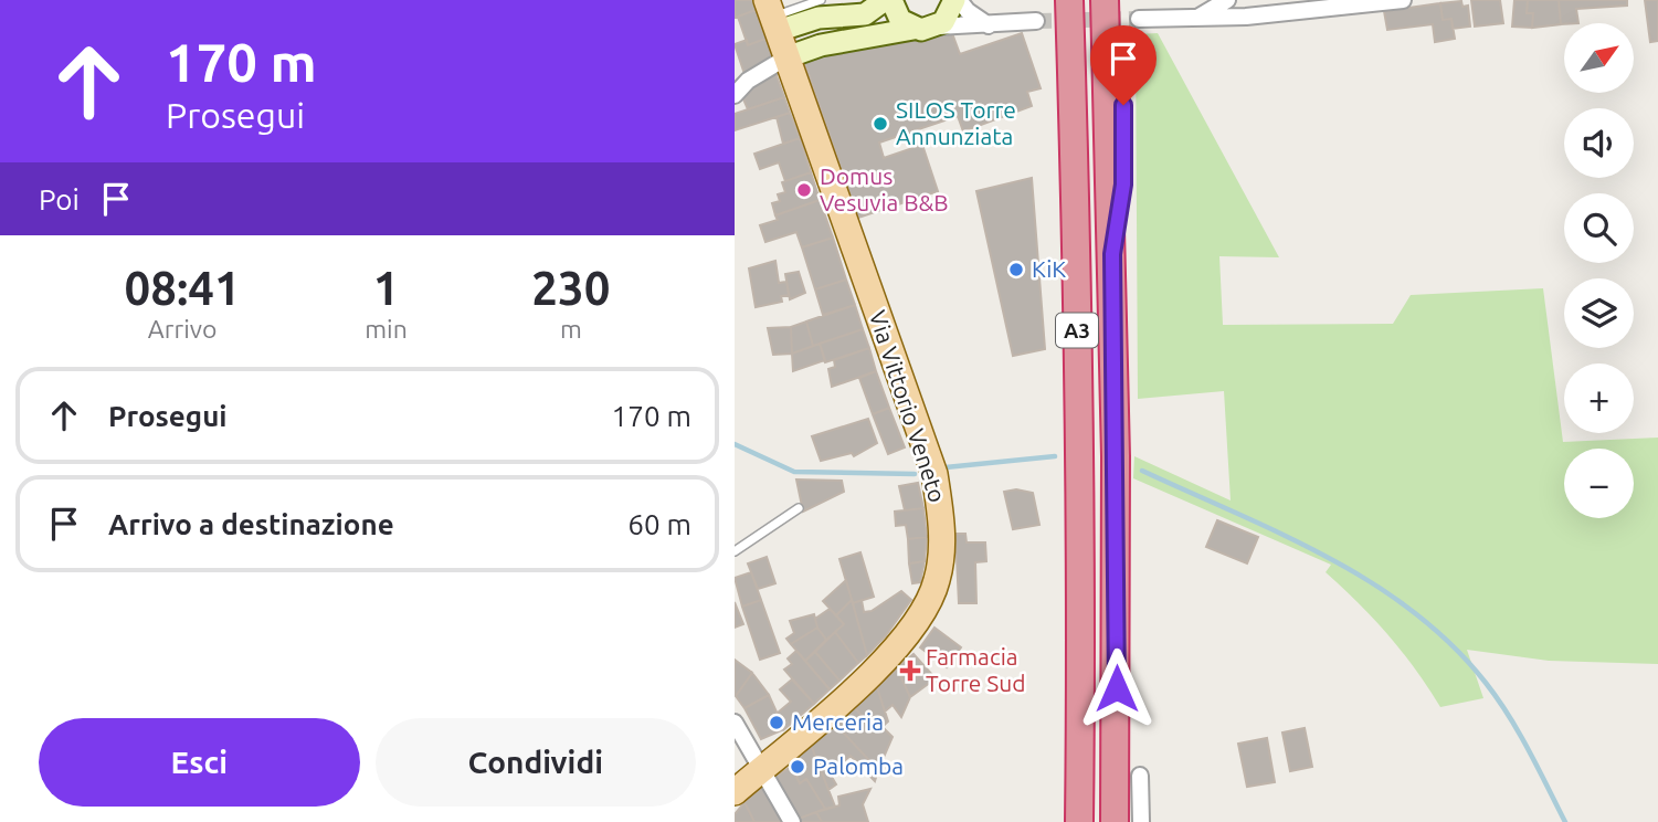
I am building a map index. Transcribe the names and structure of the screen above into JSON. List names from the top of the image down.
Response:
{
  "streets": {
    "highway": ["A3"],
    "main road": ["Via Vittorio Veneto"]
  },
  "places": {
    "other": [
      "SILOS Torre Annunziata",
      "Domus Vesuvia B&B",
      "KiK",
      "Merceria",
      "Palomba"
    ],
    "health": ["Farmacia Torre Sud"]
  },
  "north": "top right",
  "page": {
    "turn": ["170 m", "Prosegui"],
    "map_buttons": ["+", "−"],
    "then": "Poi",
    "eta": [
      "08:41",
      "Arrivo",
      "1",
      "min",
      "230",
      "m"
    ],
    "list": [
      {
        "name": "Prosegui",
        "value": "170 m"
      },
      {
        "name": "Arrivo a destinazione",
        "value": "60 m"
      }
    ],
    "buttons": ["Esci", "Condividi"]
  }
}
